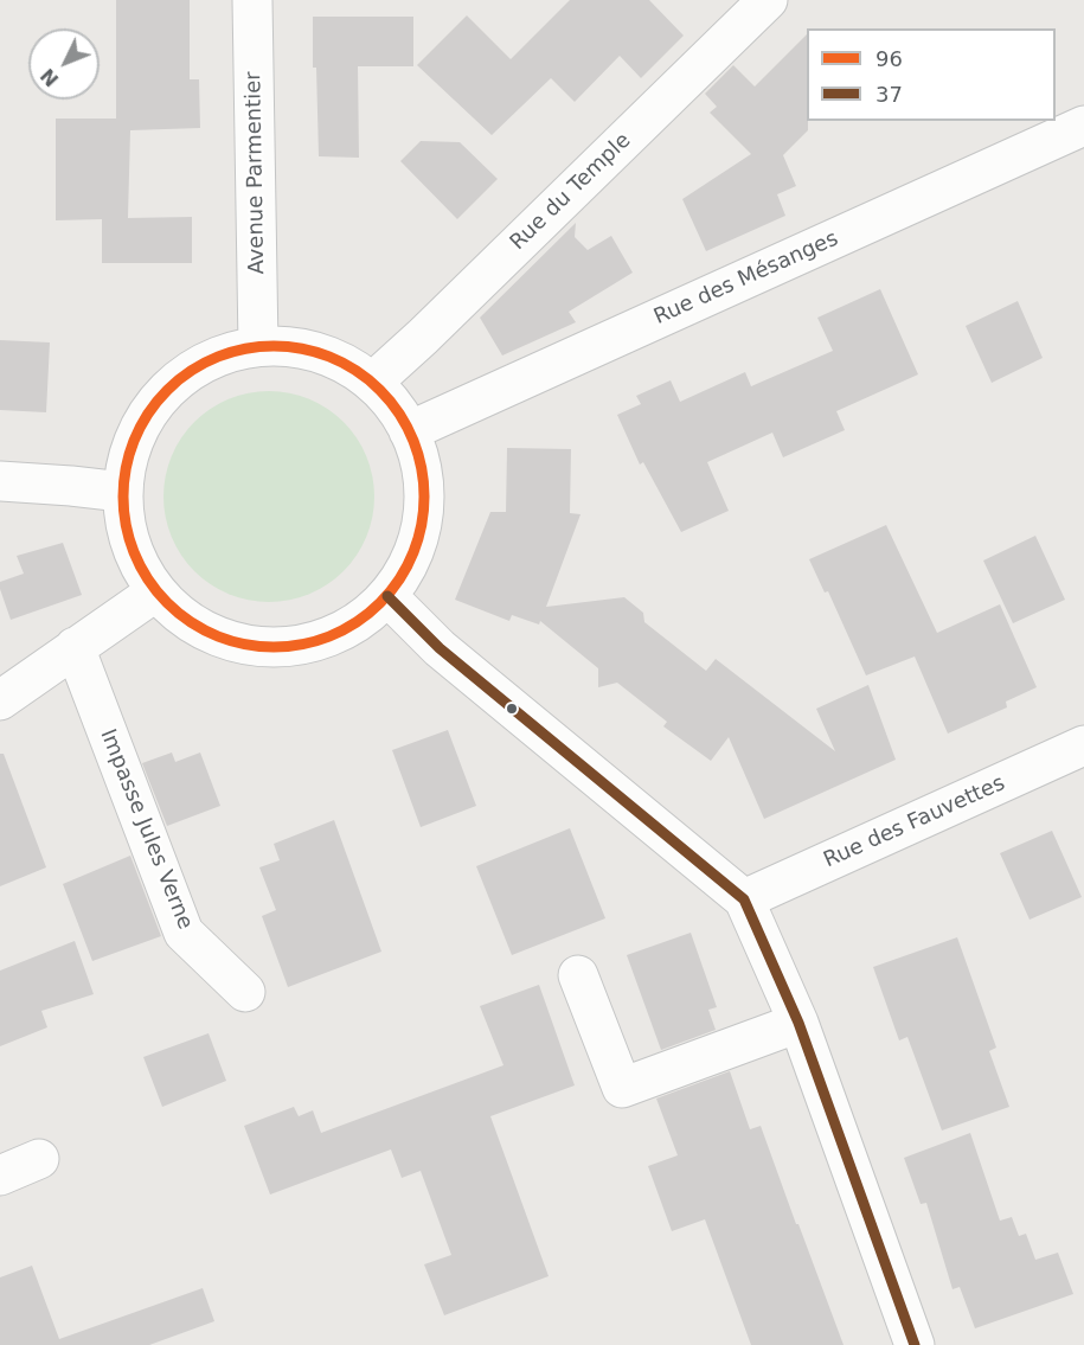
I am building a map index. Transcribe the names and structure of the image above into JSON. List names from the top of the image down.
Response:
{
  "streets": {
    "street": [
      "Avenue Parmentier",
      "Rue du Temple",
      "Rue des Mésanges",
      "Rue des Fauvettes",
      "Impasse Jules Verne"
    ]
  },
  "lines": ["transit line 96", "transit line 37"],
  "legend": ["96", "37"],
  "north": "bottom left"
}
